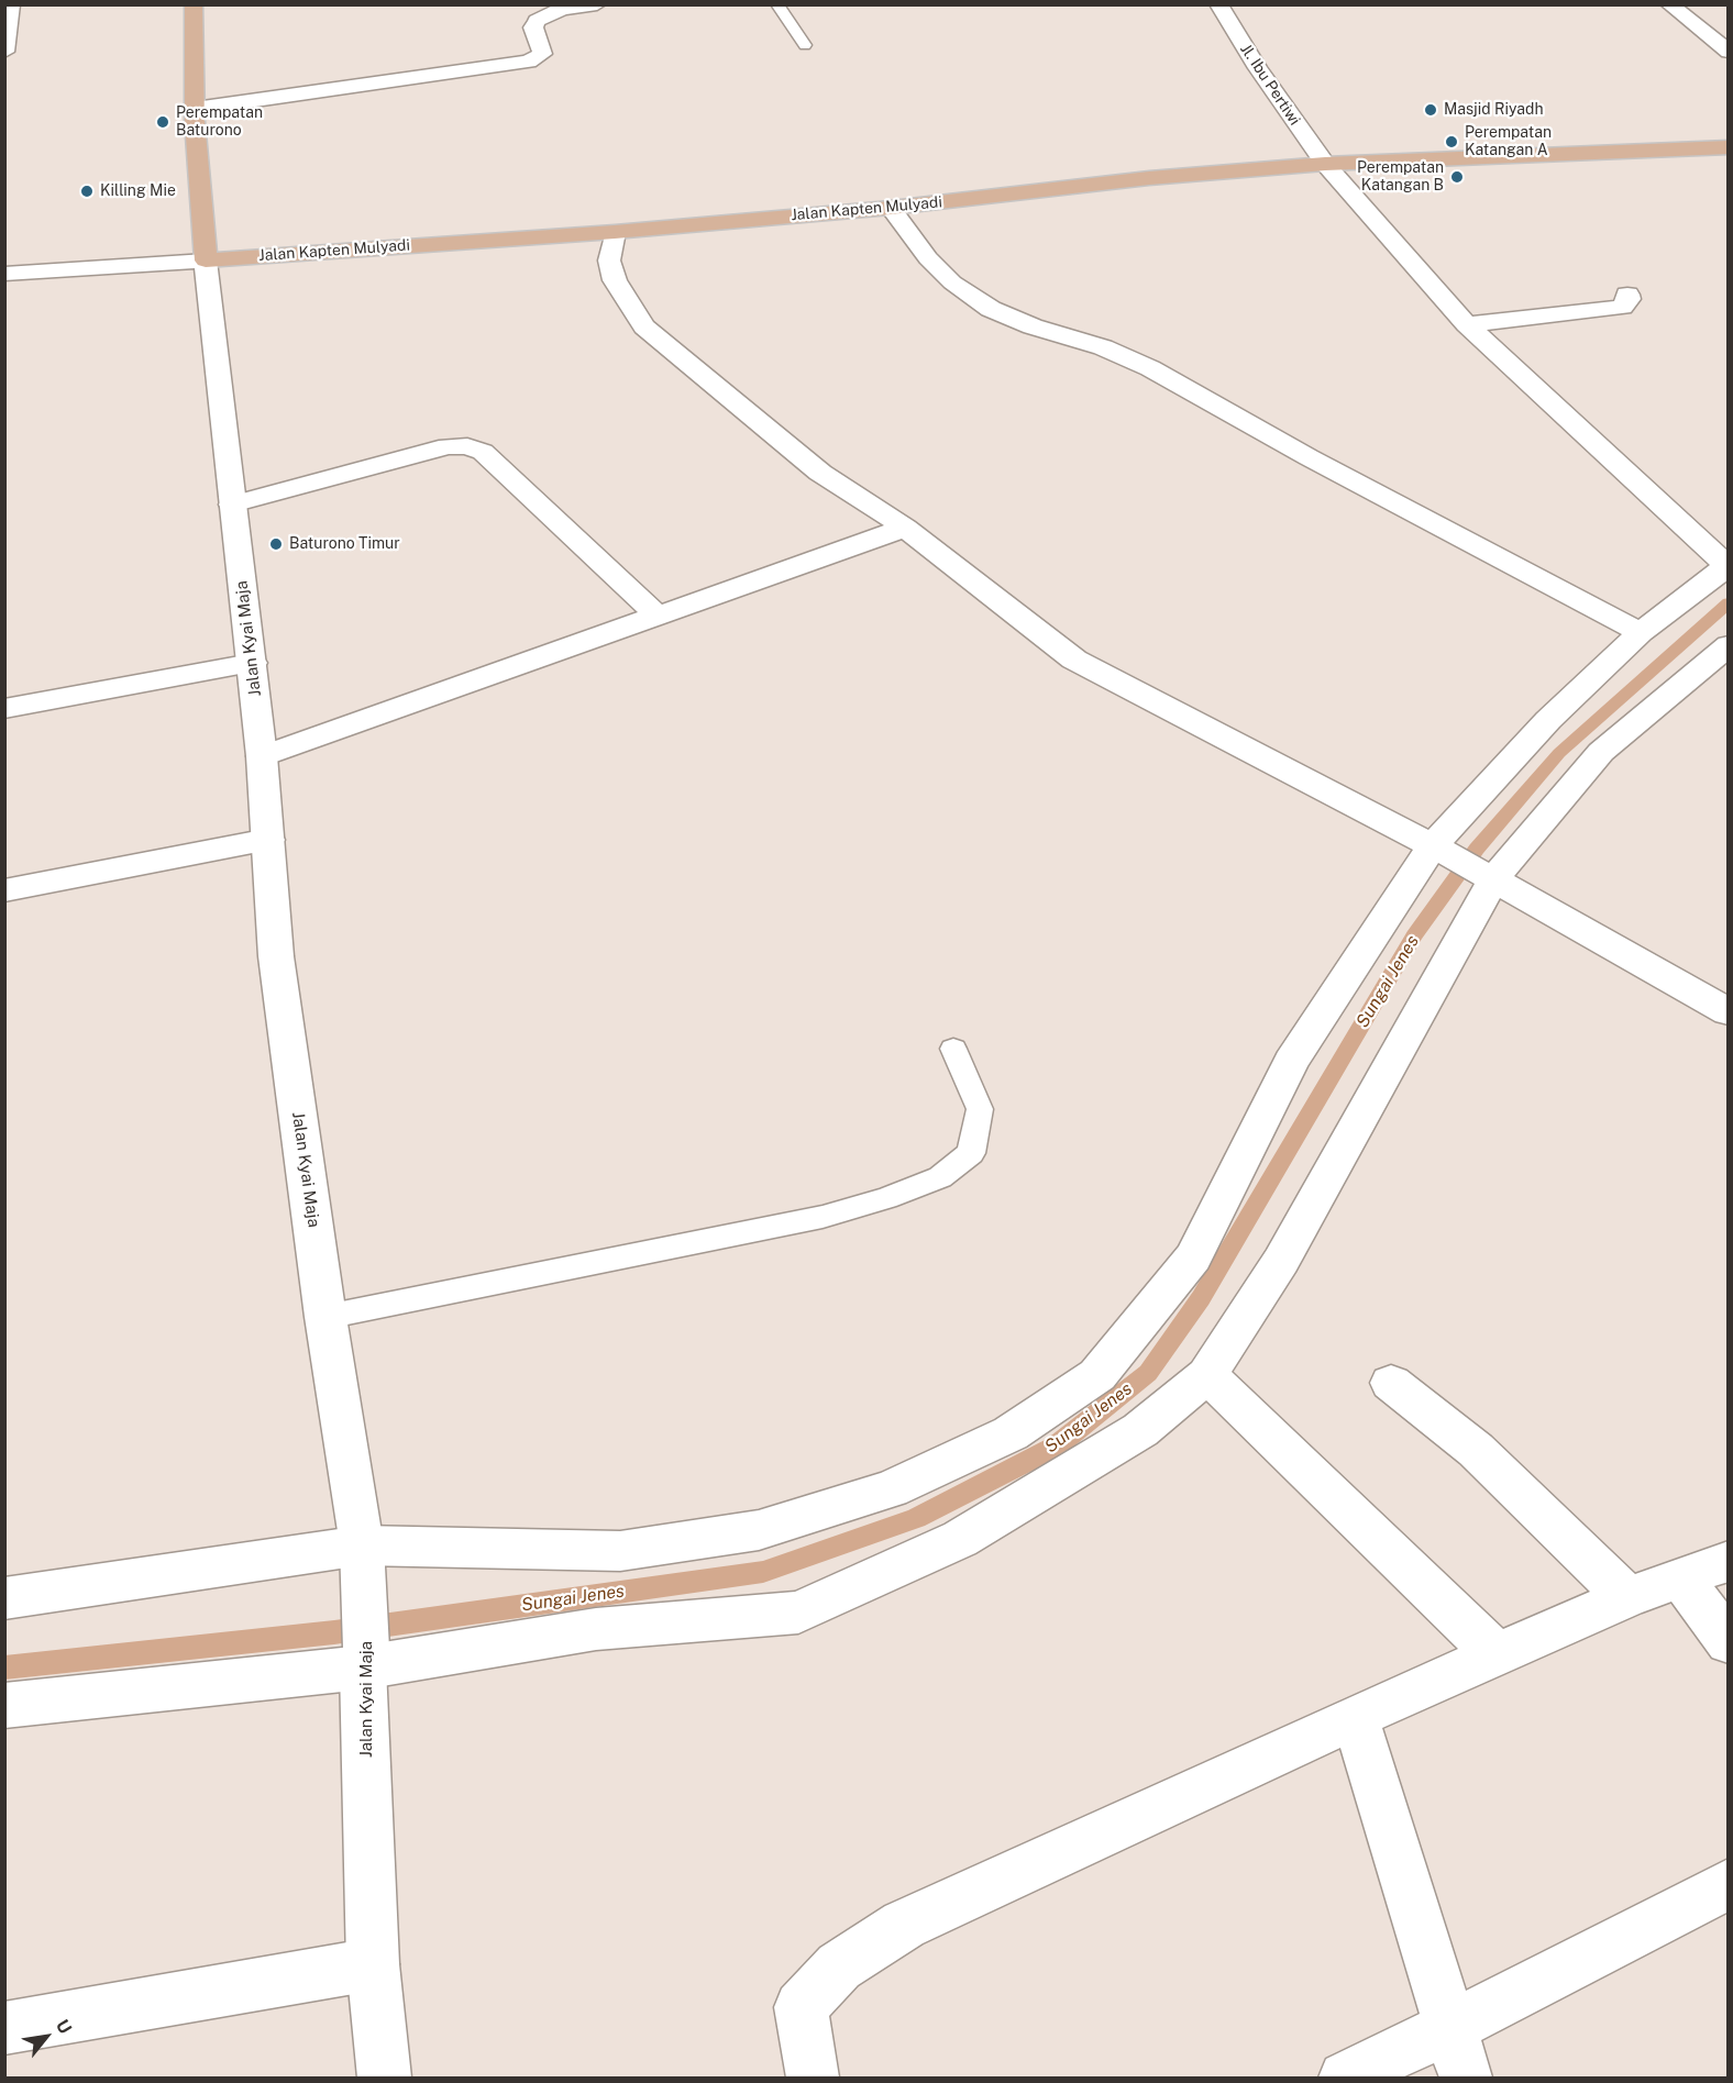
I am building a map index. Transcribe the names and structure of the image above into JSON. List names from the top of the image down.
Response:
{
  "streets": {
    "main road": ["Jalan Kapten Mulyadi"],
    "street": ["Jl. Ibu Pertiwi", "Jalan Kyai Maja"]
  },
  "crossings": [
    ["Jl. Ibu Pertiwi", "Jalan Kapten Mulyadi"],
    ["Jalan Kapten Mulyadi", "Jalan Kyai Maja"]
  ],
  "water": ["Sungai Jenes"],
  "places": [
    "Masjid Riyadh",
    "Perempatan Baturono",
    "Perempatan Katangan A",
    "Perempatan Katangan B",
    "Killing Mie",
    "Baturono Timur"
  ],
  "north": "top right"
}
